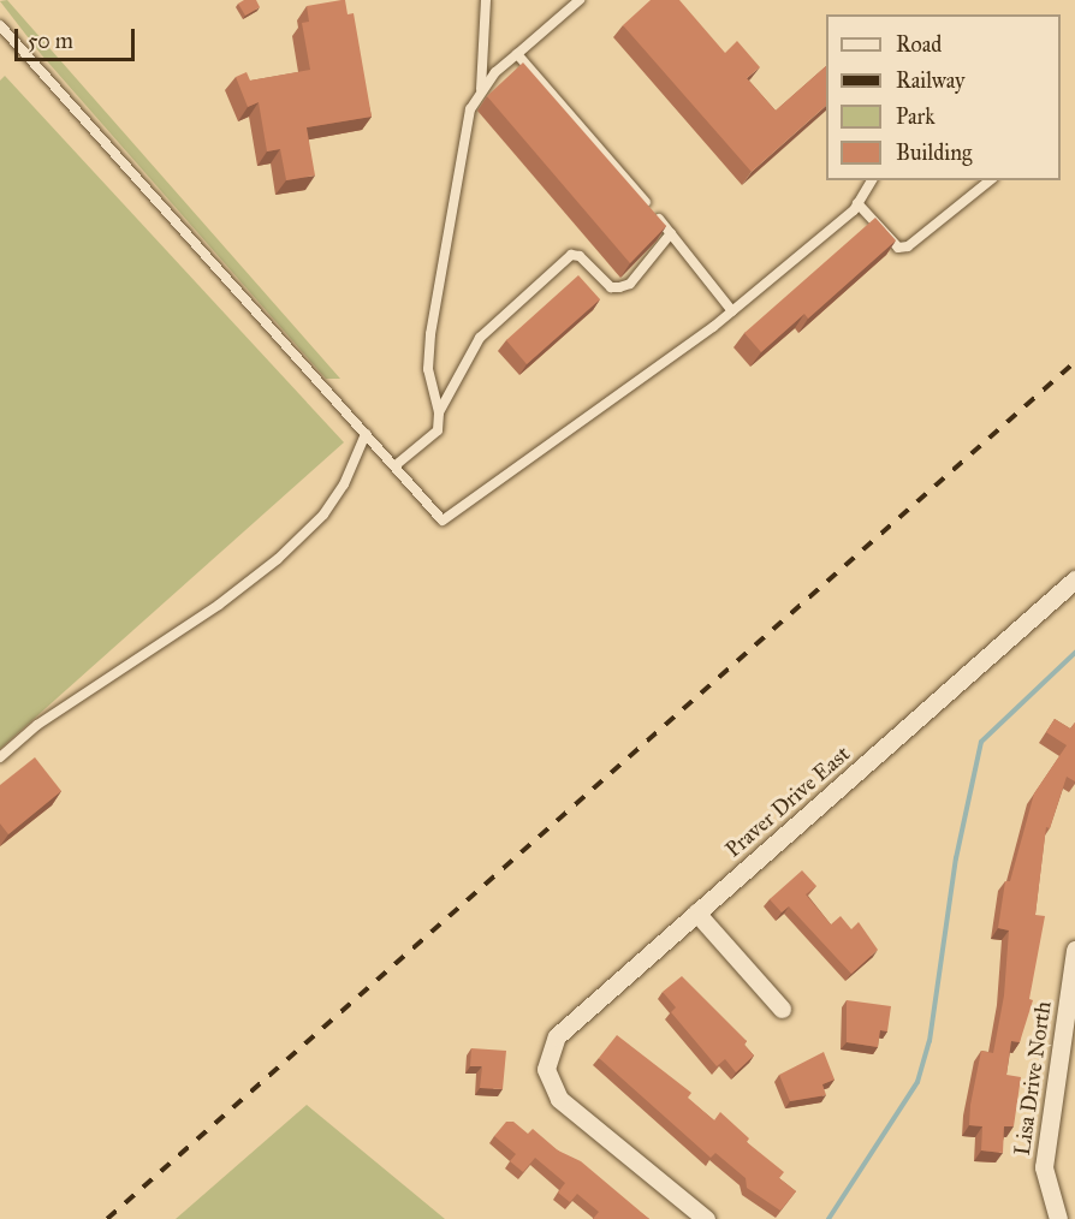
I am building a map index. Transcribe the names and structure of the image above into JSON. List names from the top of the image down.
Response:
{
  "streets": {
    "street": ["Praver Drive East", "Lisa Drive North"]
  },
  "legend": [
    "Road",
    "Railway",
    "Park",
    "Building"
  ],
  "scale_bar": "50 m"
}
